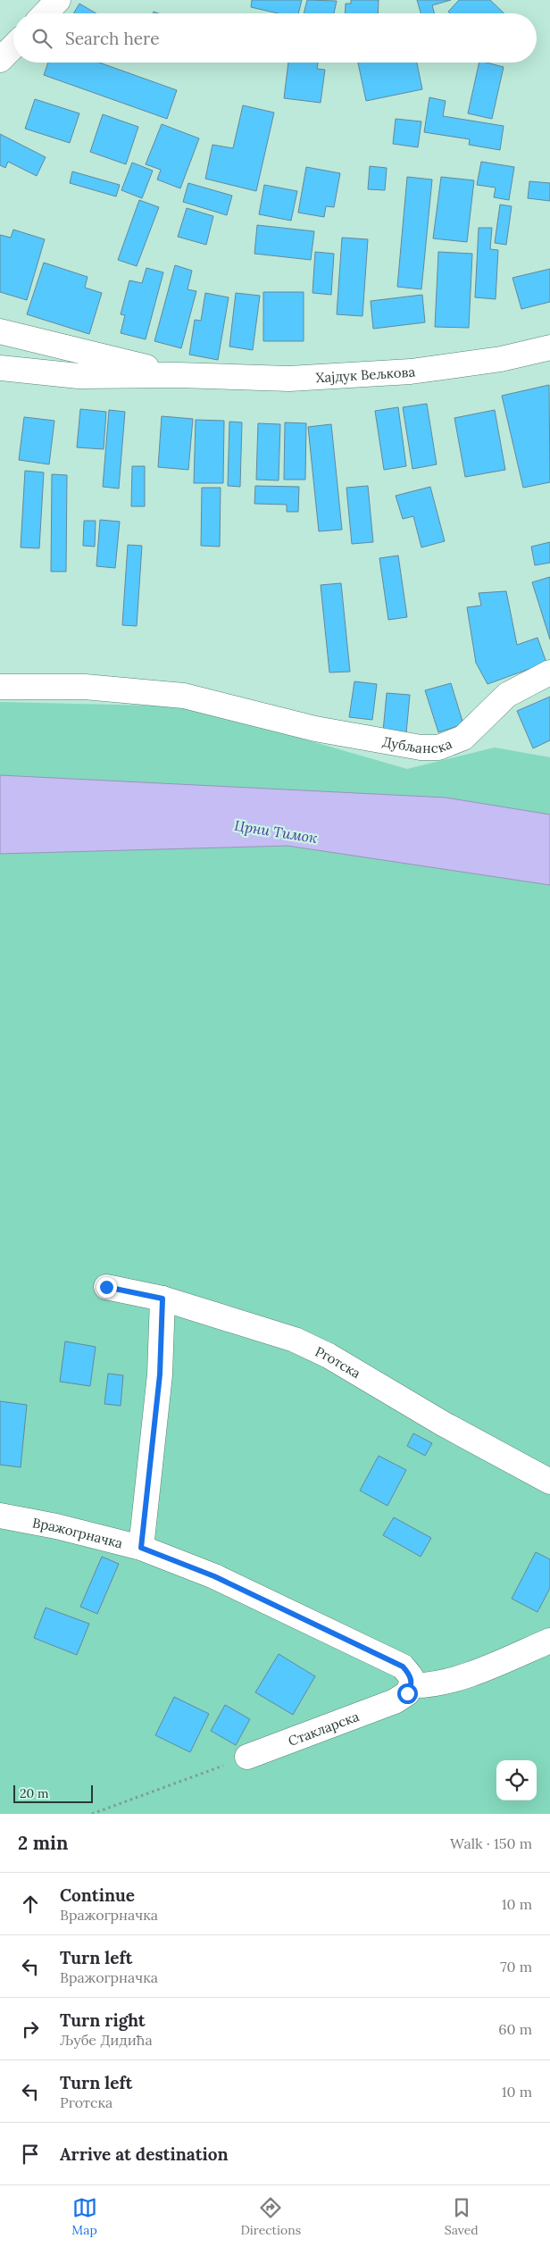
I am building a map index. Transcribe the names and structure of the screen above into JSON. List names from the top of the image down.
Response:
{
  "streets": {
    "street": [
      "Хајдук Вељкова",
      "Дубљанска",
      "Рготска",
      "Вражогрначка",
      "Стакларска"
    ]
  },
  "crossings": [
    ["Вражогрначка", "Стакларска"]
  ],
  "water": ["Црни Тимок"],
  "scale_bar": "20 m",
  "page": {
    "search": "Search here",
    "scale": "20 m",
    "heading": ["2 min", "Walk · 150 m"],
    "list": [
      ["Continue", "Вражогрначка", "10 m"],
      ["Turn left", "Вражогрначка", "70 m"],
      ["Turn right", "Љубе Дидића", "60 m"],
      ["Turn left", "Рготска", "10 m"],
      "Arrive at destination"
    ],
    "nav": ["Map", "Directions", "Saved"]
  }
}
